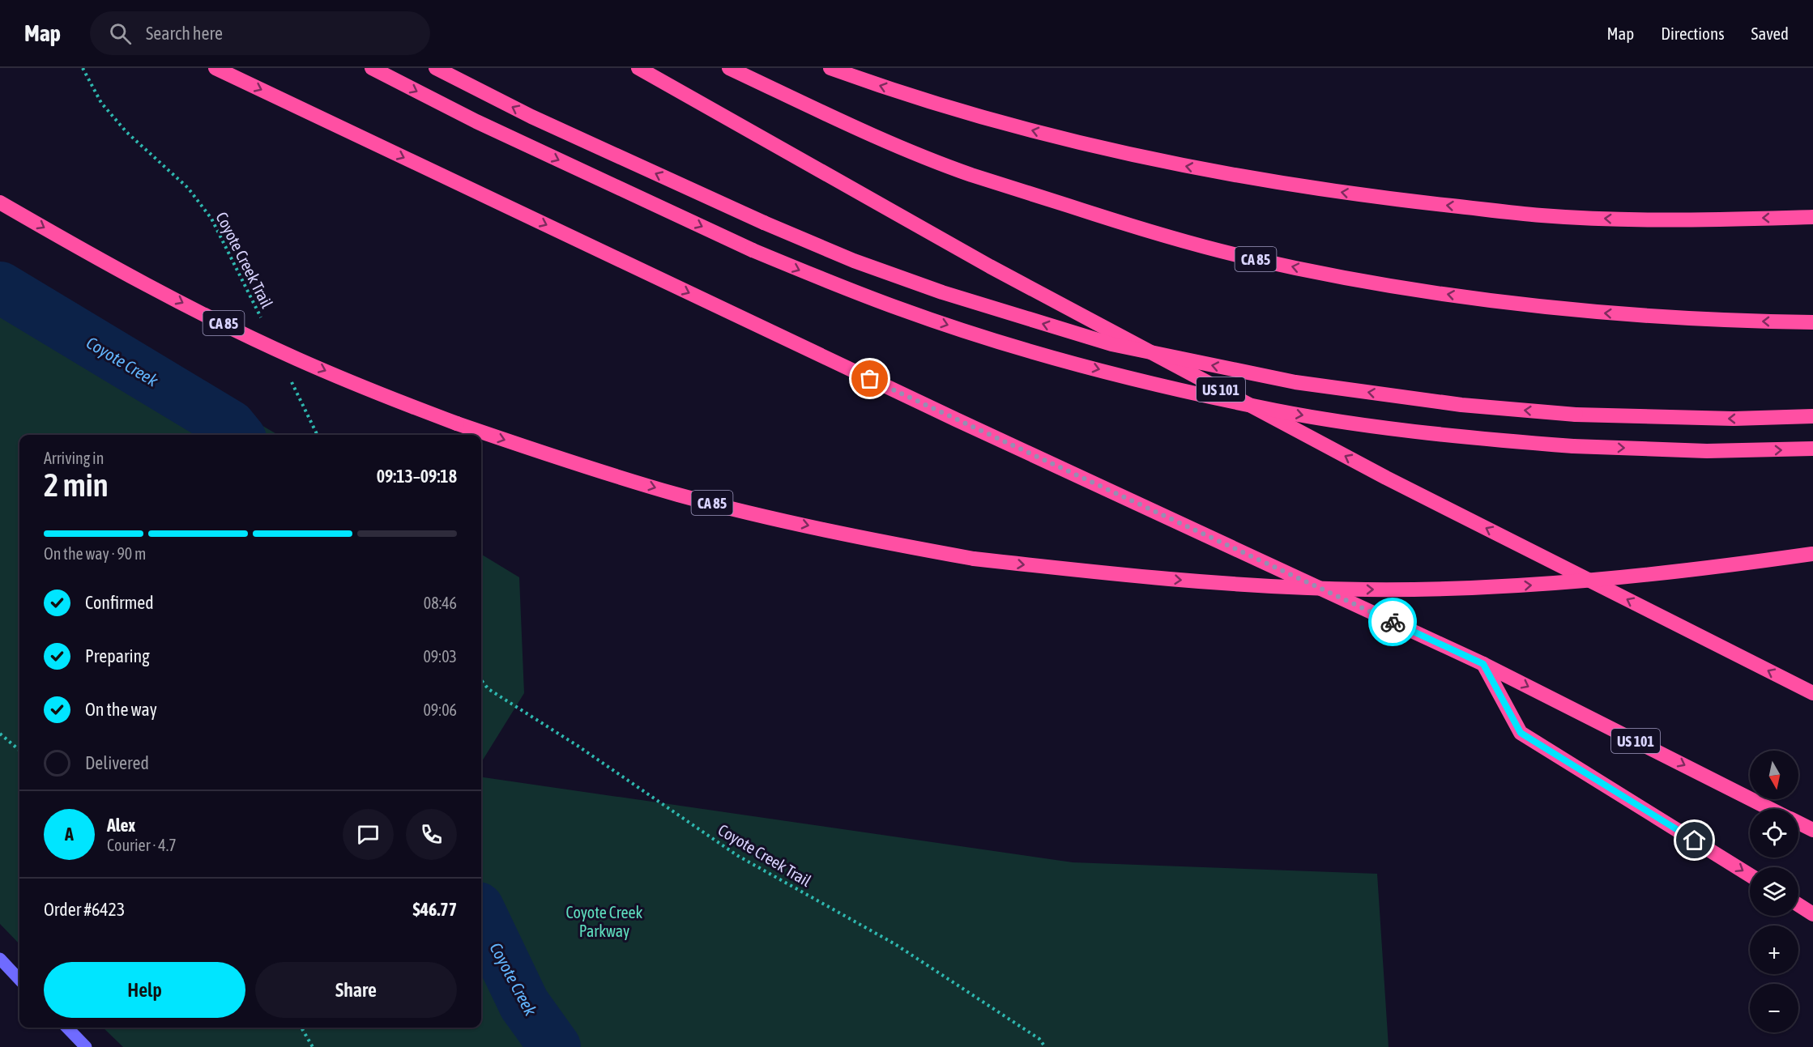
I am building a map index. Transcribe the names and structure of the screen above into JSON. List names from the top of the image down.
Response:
{
  "streets": {
    "highway": ["CA 85", "US 101"],
    "path": ["Coyote Creek Trail"]
  },
  "water": ["Coyote Creek"],
  "parks": ["Coyote Creek Parkway"],
  "north": "bottom",
  "page": {
    "header": "Map",
    "search": "Search here",
    "nav": ["Map", "Directions", "Saved"],
    "heading": ["2 min", "Arriving in", "09:13–09:18"],
    "panel": [
      "Alex",
      "Courier · 4.7",
      "Order #6423",
      "$46.77"
    ],
    "bar": "On the way · 90 m",
    "list": [
      ["Confirmed", "08:46"],
      ["Preparing", "09:03"],
      ["On the way", "09:06"],
      "Delivered"
    ],
    "map_buttons": ["+", "−"],
    "round": "A",
    "buttons": ["Help", "Share"]
  }
}
